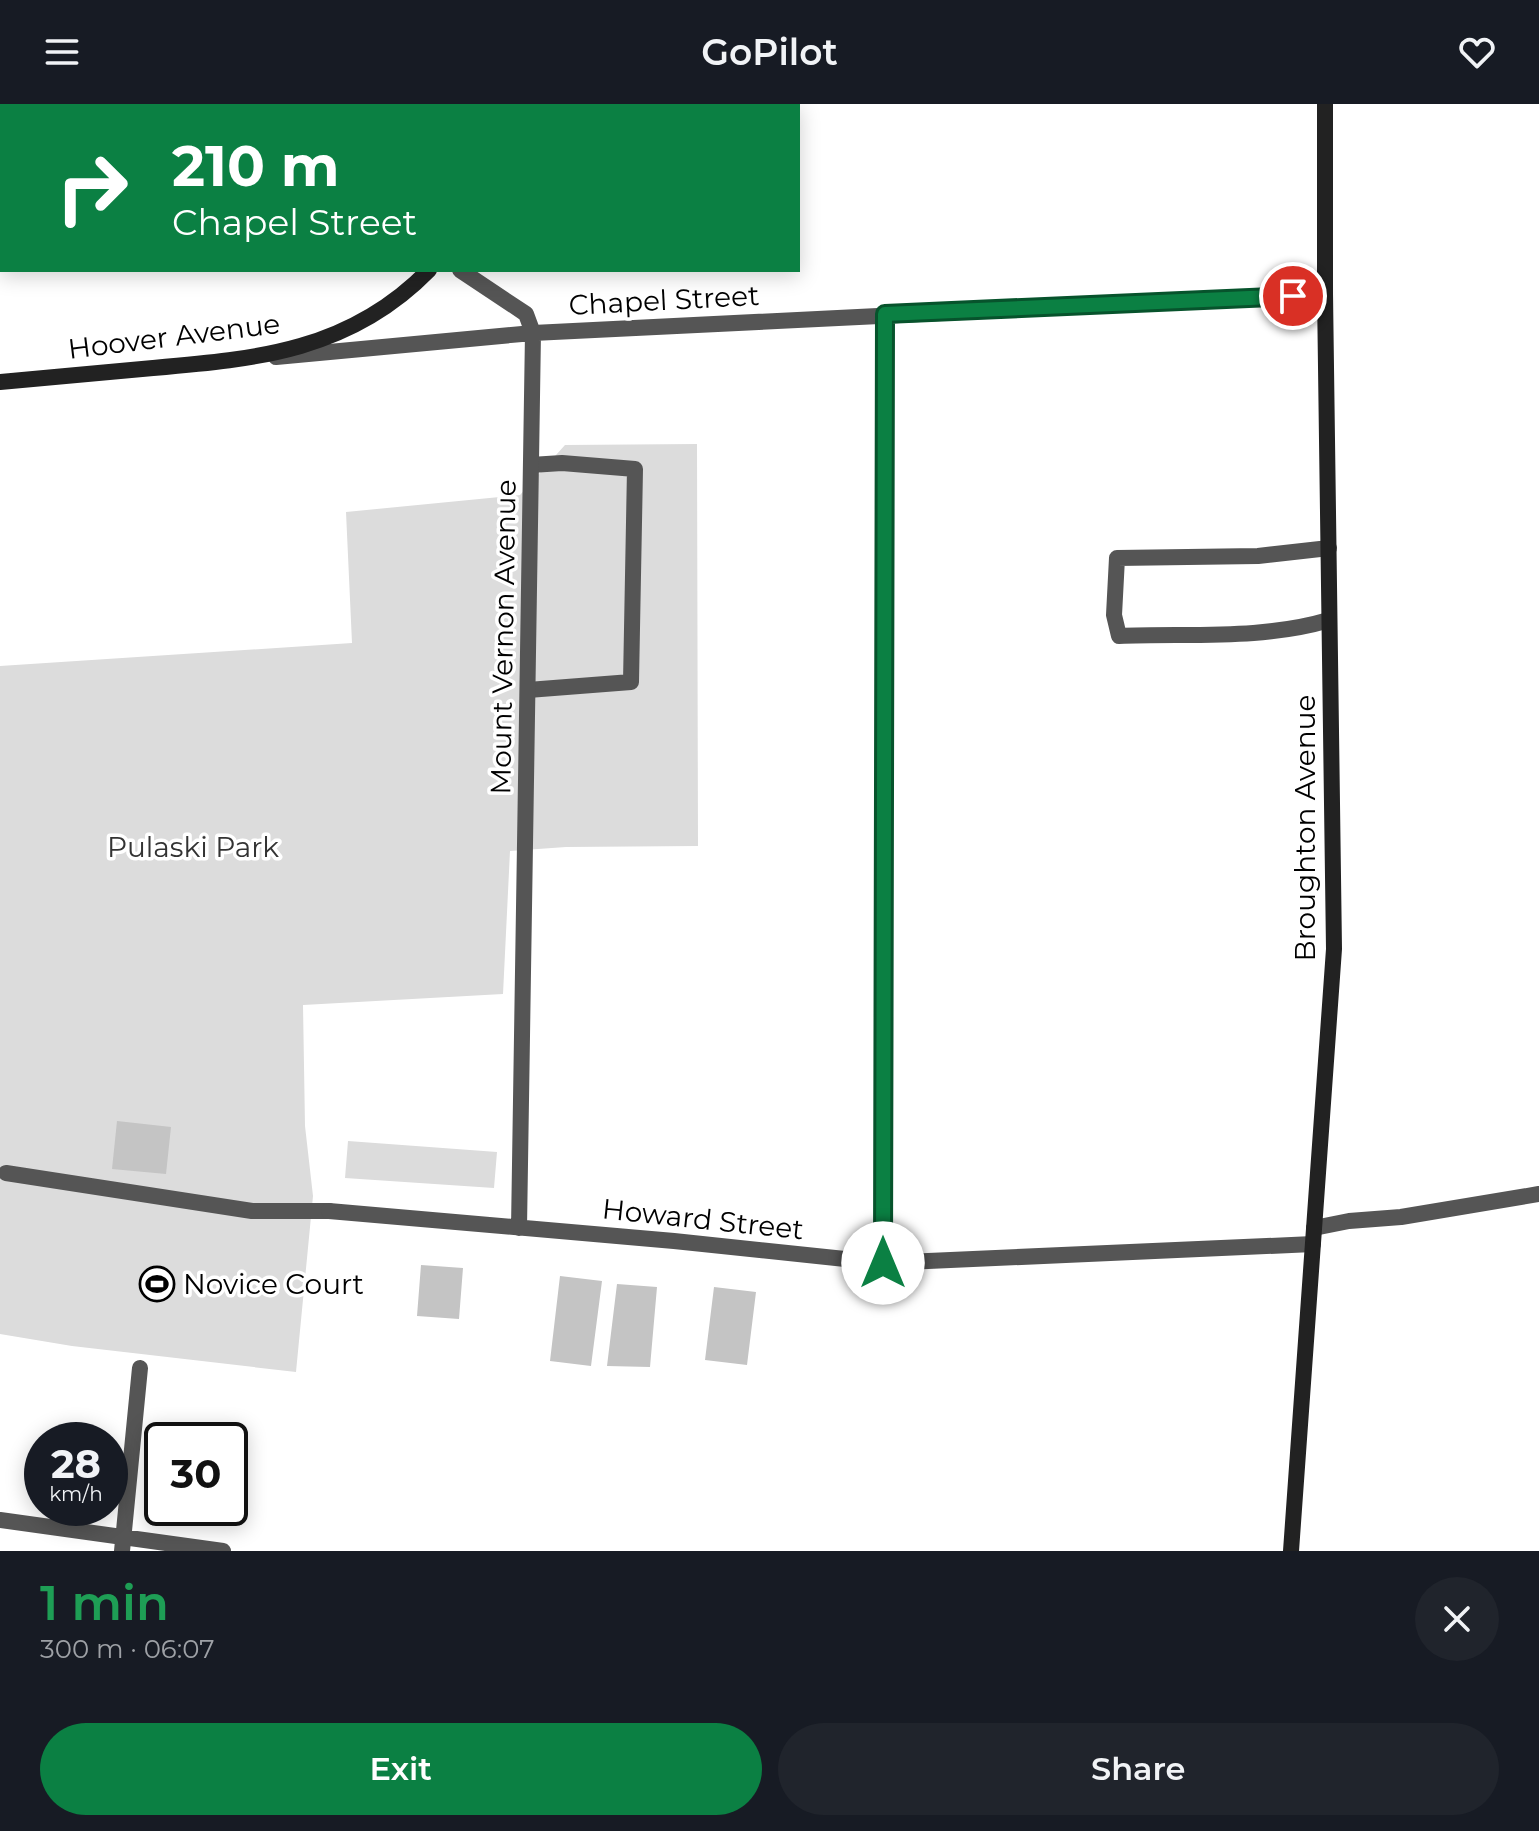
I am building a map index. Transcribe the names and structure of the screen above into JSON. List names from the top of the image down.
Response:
{
  "streets": {
    "street": [
      "Chapel Street",
      "Hoover Avenue",
      "Mount Vernon Avenue",
      "Broughton Avenue",
      "Howard Street"
    ]
  },
  "crossings": [
    ["Chapel Street", "Mount Vernon Avenue"],
    ["Chapel Street", "Broughton Avenue"],
    ["Mount Vernon Avenue", "Howard Street"],
    ["Broughton Avenue", "Howard Street"]
  ],
  "parks": ["Pulaski Park"],
  "places": {
    "sports": ["Novice Court"]
  },
  "page": {
    "header": "GoPilot",
    "turn": ["210 m", "Chapel Street"],
    "speed": "28 km/h",
    "limit": "30",
    "heading": ["1 min", "300 m · 06:07"],
    "buttons": ["Exit", "Share"]
  }
}
